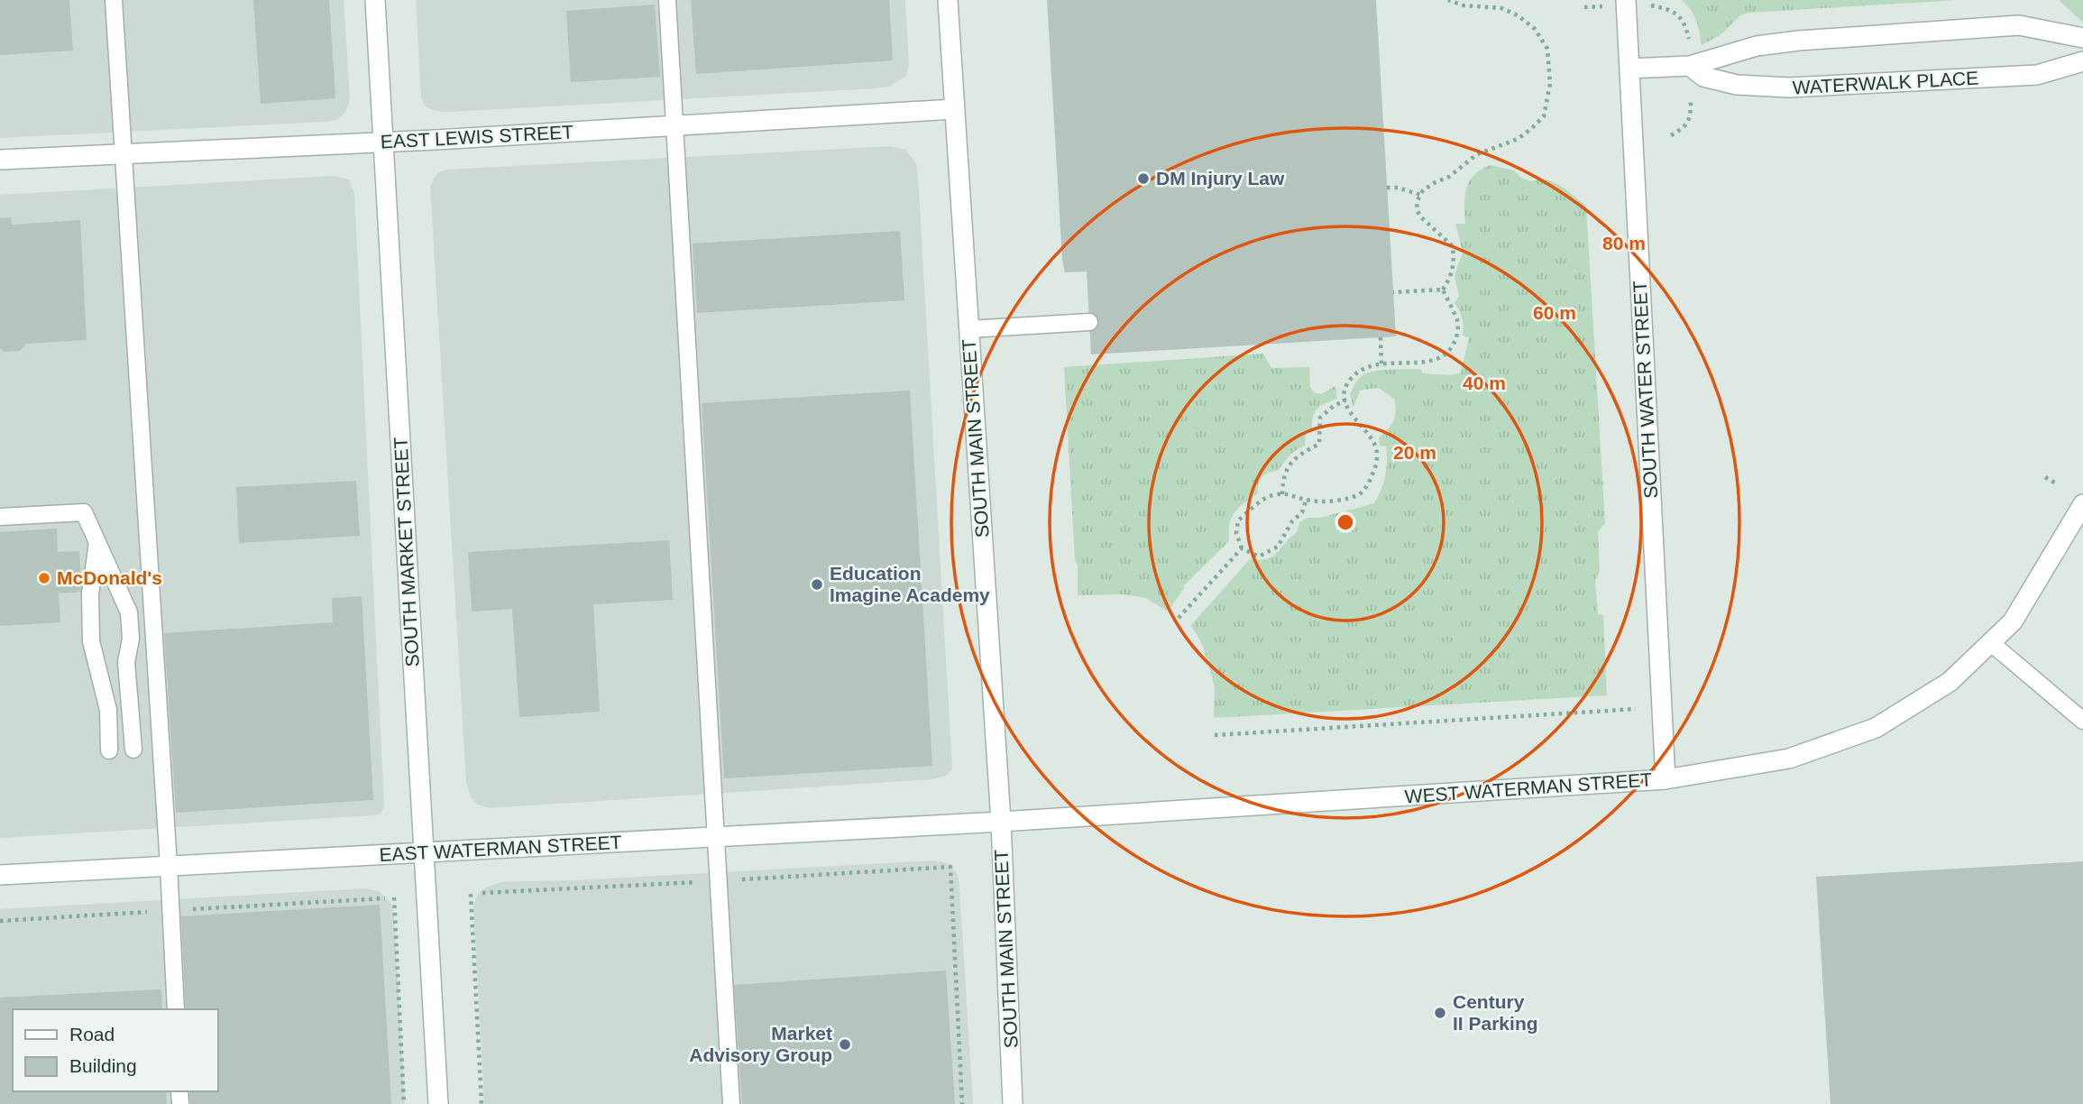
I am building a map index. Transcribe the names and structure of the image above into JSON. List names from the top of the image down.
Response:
{
  "streets": {
    "street": [
      "WATERWALK PLACE",
      "EAST LEWIS STREET",
      "SOUTH WATER STREET",
      "SOUTH MAIN STREET",
      "SOUTH MARKET STREET",
      "WEST WATERMAN STREET",
      "EAST WATERMAN STREET"
    ]
  },
  "crossings": [
    ["WATERWALK PLACE", "SOUTH WATER STREET"],
    ["EAST LEWIS STREET", "SOUTH MAIN STREET"],
    ["EAST LEWIS STREET", "SOUTH MARKET STREET"],
    ["SOUTH WATER STREET", "WEST WATERMAN STREET"],
    ["SOUTH MAIN STREET", "WEST WATERMAN STREET"],
    ["SOUTH MAIN STREET", "EAST WATERMAN STREET"],
    ["SOUTH MARKET STREET", "EAST WATERMAN STREET"],
    ["WEST WATERMAN STREET", "EAST WATERMAN STREET"]
  ],
  "places": [
    "DM Injury Law",
    "McDonald's",
    "Education Imagine Academy",
    "Century II Parking",
    "Market Advisory Group"
  ],
  "legend": ["Road", "Building"],
  "rings": [
    "80 m",
    "60 m",
    "40 m",
    "20 m"
  ]
}
